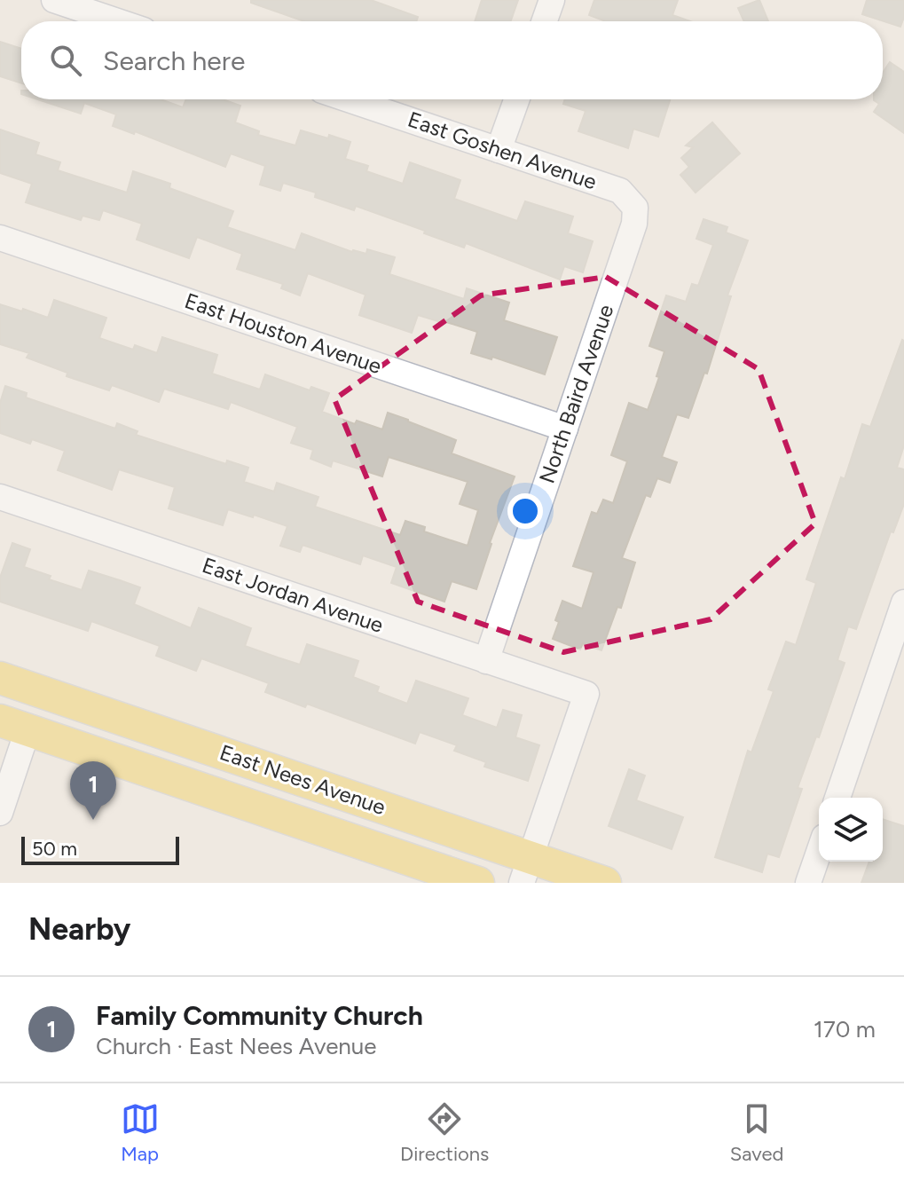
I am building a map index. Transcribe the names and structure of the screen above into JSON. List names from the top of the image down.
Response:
{
  "streets": {
    "main road": ["East Nees Avenue"],
    "street": [
      "East Goshen Avenue",
      "East Houston Avenue",
      "North Baird Avenue",
      "East Jordan Avenue"
    ]
  },
  "crossings": [
    ["East Goshen Avenue", "North Baird Avenue"],
    ["East Houston Avenue", "North Baird Avenue"],
    ["North Baird Avenue", "East Jordan Avenue"],
    ["East Jordan Avenue", "East Nees Avenue"]
  ],
  "scale_bar": "50 m",
  "page": {
    "search": "Search here",
    "pins": "1",
    "scale": "50 m",
    "heading": "Nearby",
    "list": [
      {
        "mark": "1",
        "name": "Family Community Church",
        "note": "Church · East Nees Avenue",
        "value": "170 m"
      }
    ],
    "nav": ["Map", "Directions", "Saved"]
  }
}
